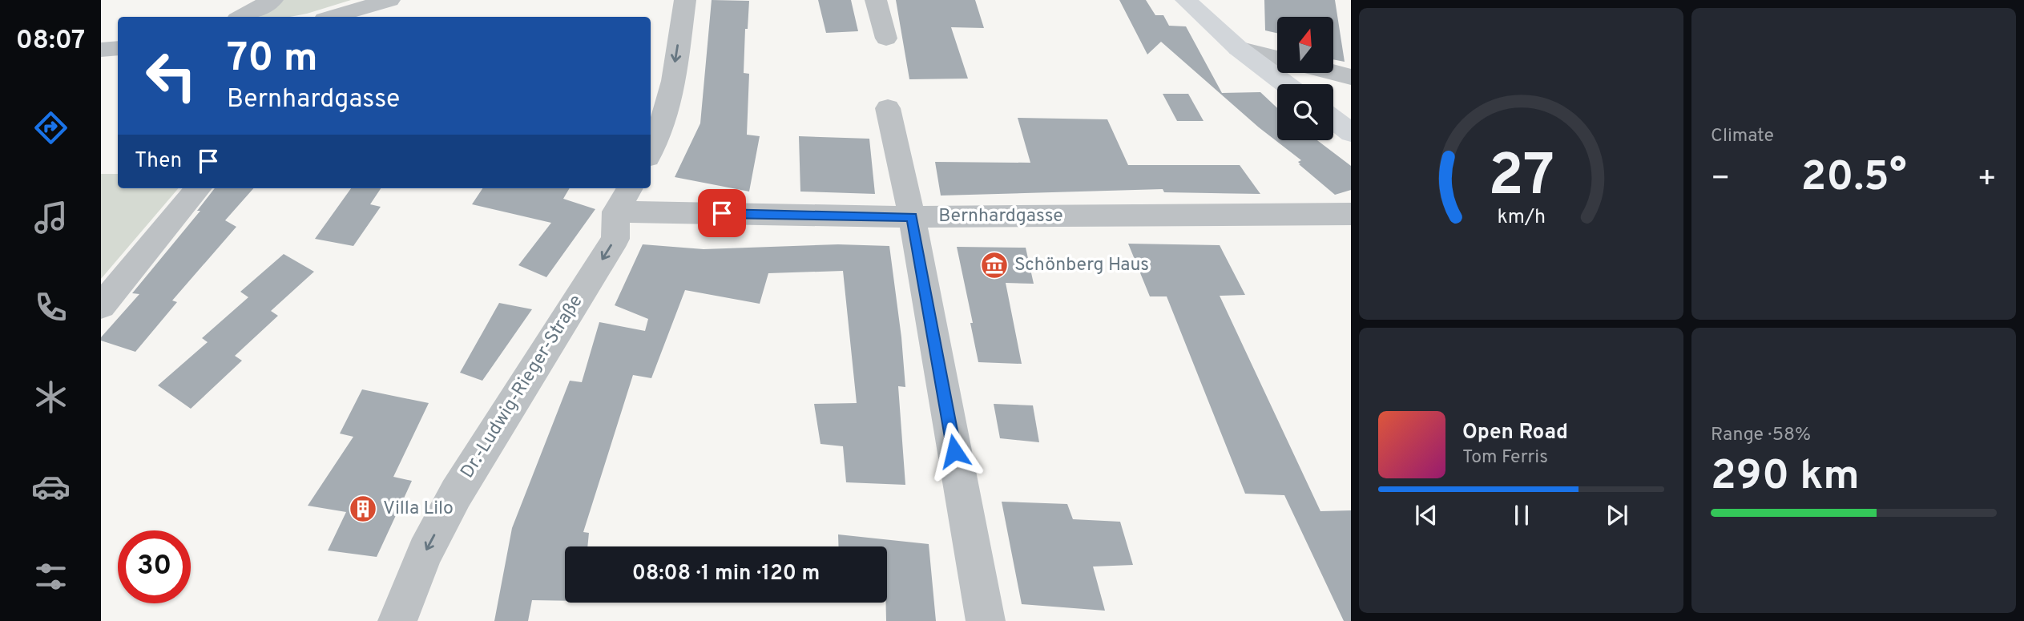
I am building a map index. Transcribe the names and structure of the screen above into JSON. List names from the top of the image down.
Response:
{
  "streets": {
    "street": ["Bernhardgasse", "Dr.-Ludwig-Rieger-Straße"]
  },
  "crossings": [
    ["Bernhardgasse", "Dr.-Ludwig-Rieger-Straße"]
  ],
  "one_way": ["Dr.-Ludwig-Rieger-Straße"],
  "places": {
    "museum": ["Schönberg Haus"],
    "building": ["Villa Lilo"]
  },
  "north": "top",
  "page": {
    "tabs": "08:07",
    "tile": [
      "Climate",
      ["Range · 58%", "290 km"]
    ],
    "turn": ["70 m", "Bernhardgasse"],
    "then": "Then",
    "heat": ["−", "20.5°", "+"],
    "song": ["Open Road", "Tom Ferris"],
    "limit": "30",
    "trip": "08:08 · 1 min · 120 m",
    "gauge": ["27", "km/h"]
  }
}
